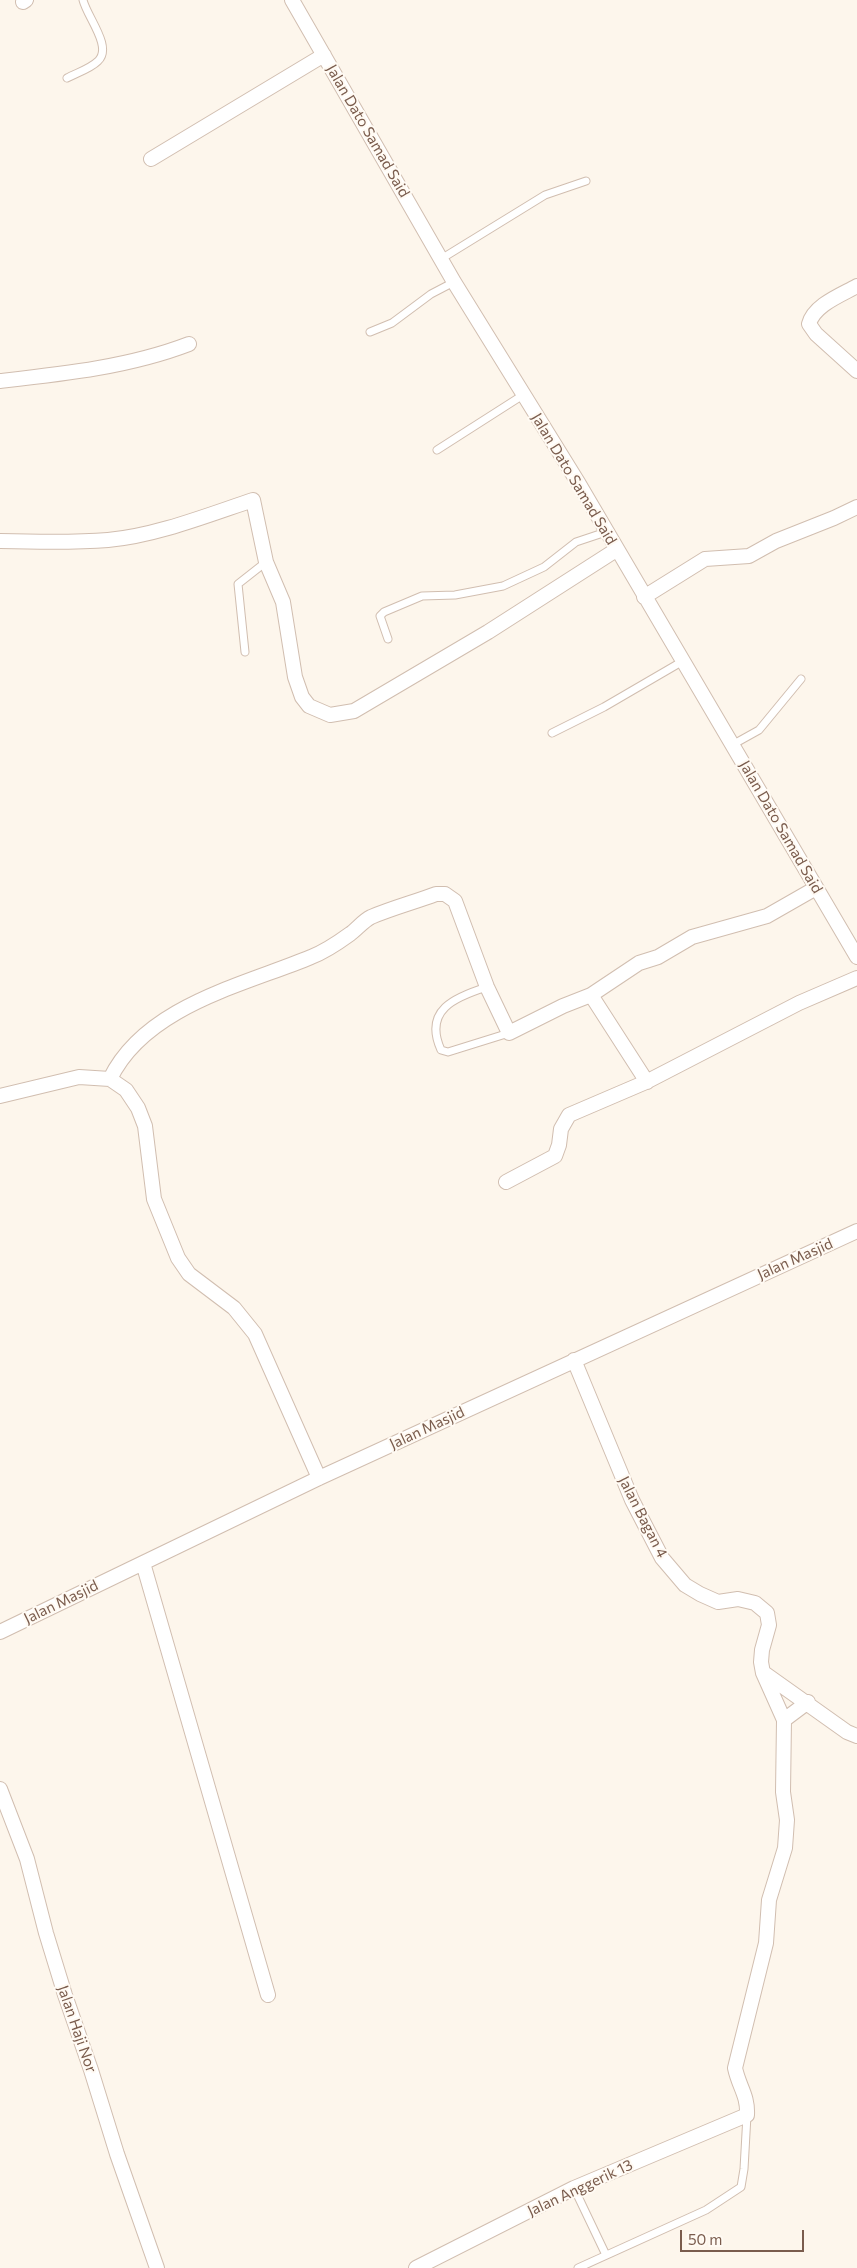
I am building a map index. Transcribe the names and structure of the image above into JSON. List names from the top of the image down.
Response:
{
  "streets": {
    "street": [
      "Jalan Dato Samad Said",
      "Jalan Masjid",
      "Jalan Bagan 4",
      "Jalan Haji Nor",
      "Jalan Anggerik 13"
    ]
  },
  "crossings": [
    ["Jalan Masjid", "Jalan Bagan 4"]
  ],
  "scale_bar": "50 m"
}
